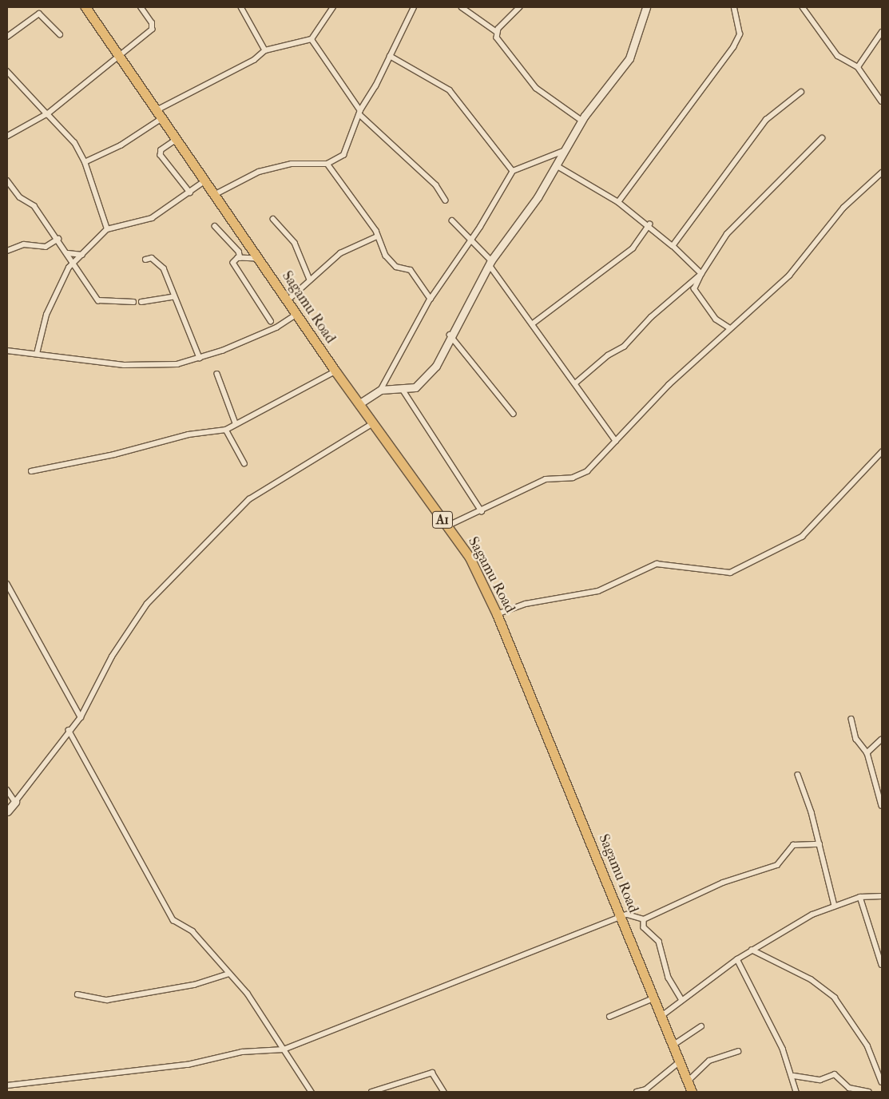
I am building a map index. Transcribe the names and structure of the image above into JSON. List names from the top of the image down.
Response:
{
  "streets": {
    "highway": ["Sagamu Road", "A1"]
  }
}
